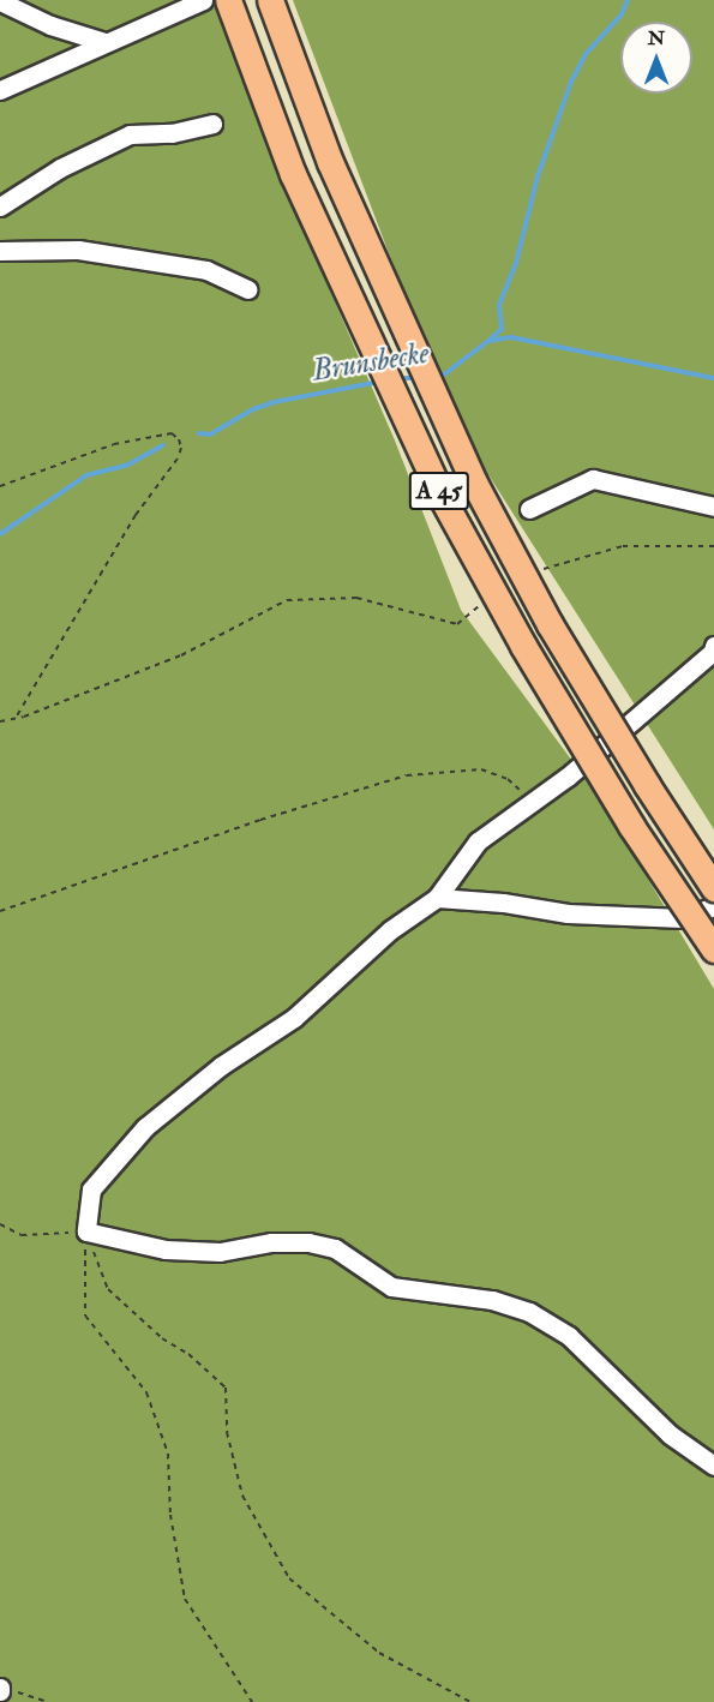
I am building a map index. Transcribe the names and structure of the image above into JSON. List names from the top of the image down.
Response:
{
  "streets": {
    "highway": ["A 45"]
  },
  "water": ["Brunsbecke"],
  "north": "top"
}
